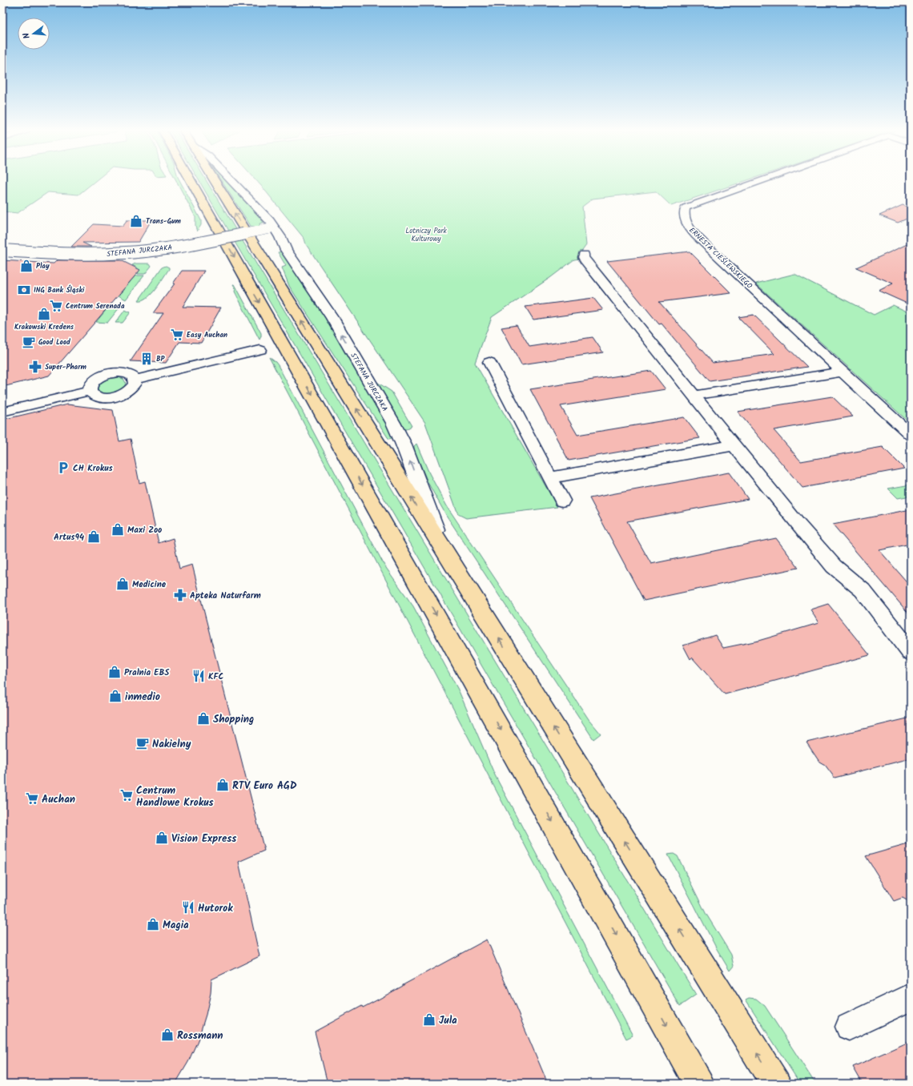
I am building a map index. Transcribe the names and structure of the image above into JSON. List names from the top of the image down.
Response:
{
  "streets": {
    "street": ["STEFANA JURCZAKA", "ERNESTA CIEŚLEWSKIEGO"]
  },
  "parks": ["Lotniczy Park Kulturowy"],
  "places": {
    "shop": [
      "Trans-Gum",
      "Play",
      "Krakowski Kredens",
      "Maxi Zoo",
      "Artus94",
      "Medicine",
      "Pralnia EBS",
      "inmedio",
      "Shopping",
      "RTV Euro AGD",
      "Vision Express",
      "Magia",
      "Jula",
      "Rossmann"
    ],
    "bank": ["ING Bank Śląski"],
    "supermarket": [
      "Centrum Serenada",
      "Easy Auchan",
      "Centrum Handlowe Krokus",
      "Auchan"
    ],
    "cafe": ["Good Lood", "Nakielny"],
    "building": ["BP"],
    "pharmacy": ["Super-Pharm", "Apteka Naturfarm"],
    "parking": ["CH Krokus"],
    "restaurant": ["KFC", "Hutorok"]
  },
  "north": "left"
}
